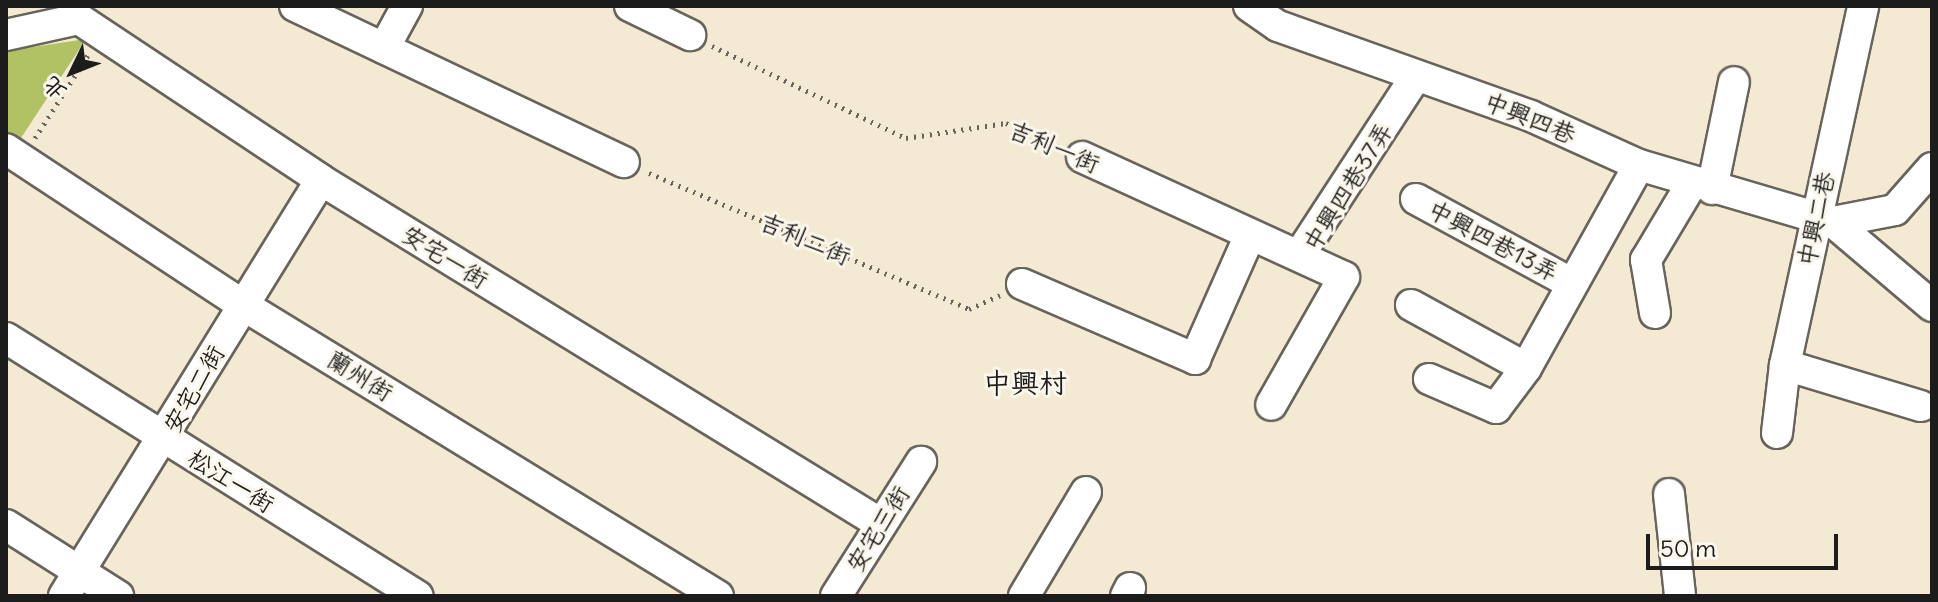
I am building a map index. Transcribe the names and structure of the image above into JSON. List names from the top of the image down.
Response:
{
  "streets": {
    "street": [
      "中興四巷",
      "吉利一街",
      "中興四巷37弄",
      "中興二巷",
      "中興四巷13弄",
      "安宅一街",
      "蘭州街",
      "安宅二街",
      "松江一街",
      "安宅三街"
    ],
    "path": ["吉利二街"]
  },
  "crossings": [
    ["中興四巷", "中興四巷37弄"],
    ["中興四巷", "中興二巷"],
    ["中興四巷", "中興四巷13弄"],
    ["吉利一街", "中興四巷37弄"],
    ["安宅一街", "安宅二街"],
    ["安宅一街", "安宅三街"],
    ["蘭州街", "安宅二街"],
    ["安宅二街", "松江一街"]
  ],
  "districts": ["中興村"],
  "scale_bar": "50 m",
  "north": "bottom left"
}
